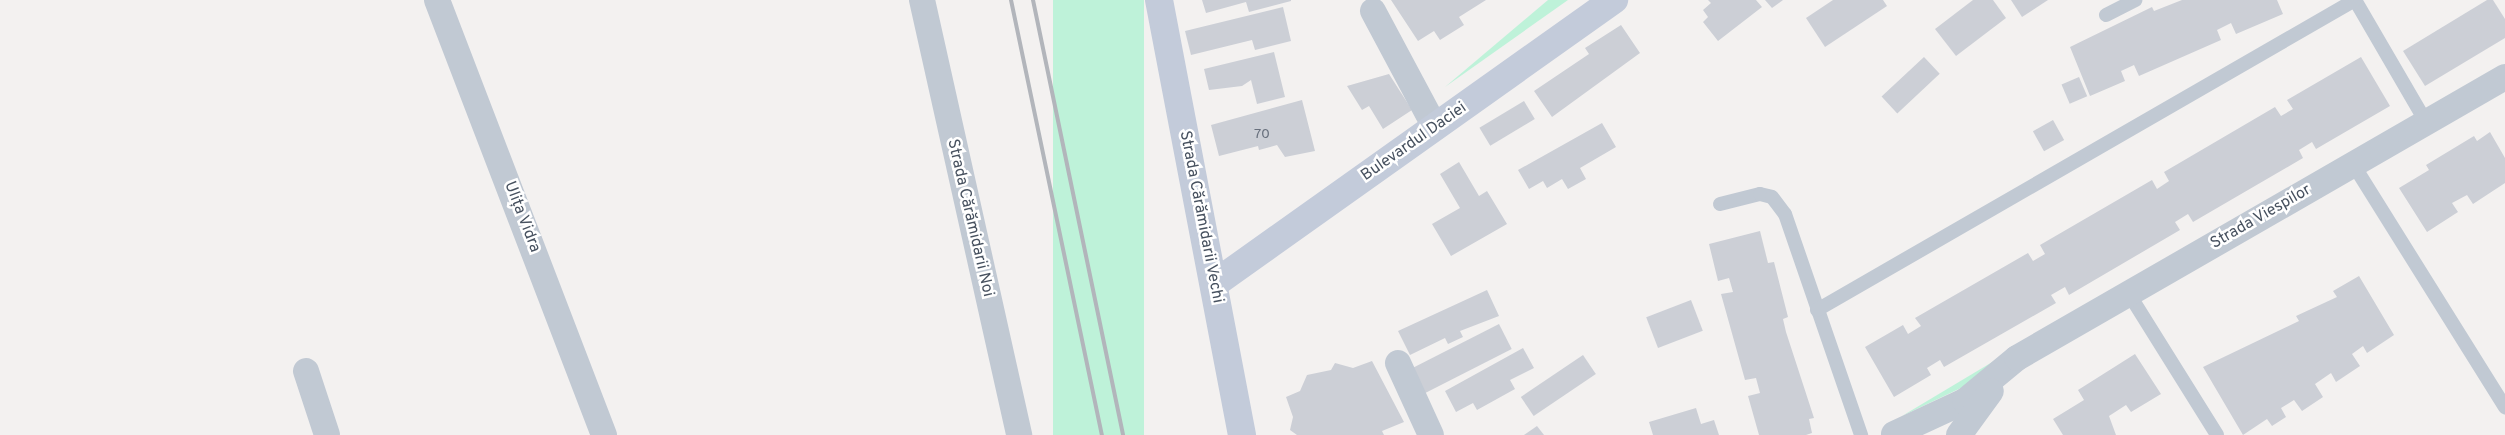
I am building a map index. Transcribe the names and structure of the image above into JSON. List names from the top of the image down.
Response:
{
  "streets": {
    "street": [
      "Bulevardul Daciei",
      "Ulița Vidra",
      "Strada Cărămidarii Vechi",
      "Strada Viespilor",
      "Strada Cărămidarii Noi"
    ]
  },
  "crossings": [
    ["Bulevardul Daciei", "Strada Cărămidarii Vechi"]
  ],
  "house_numbers": ["70"]
}
